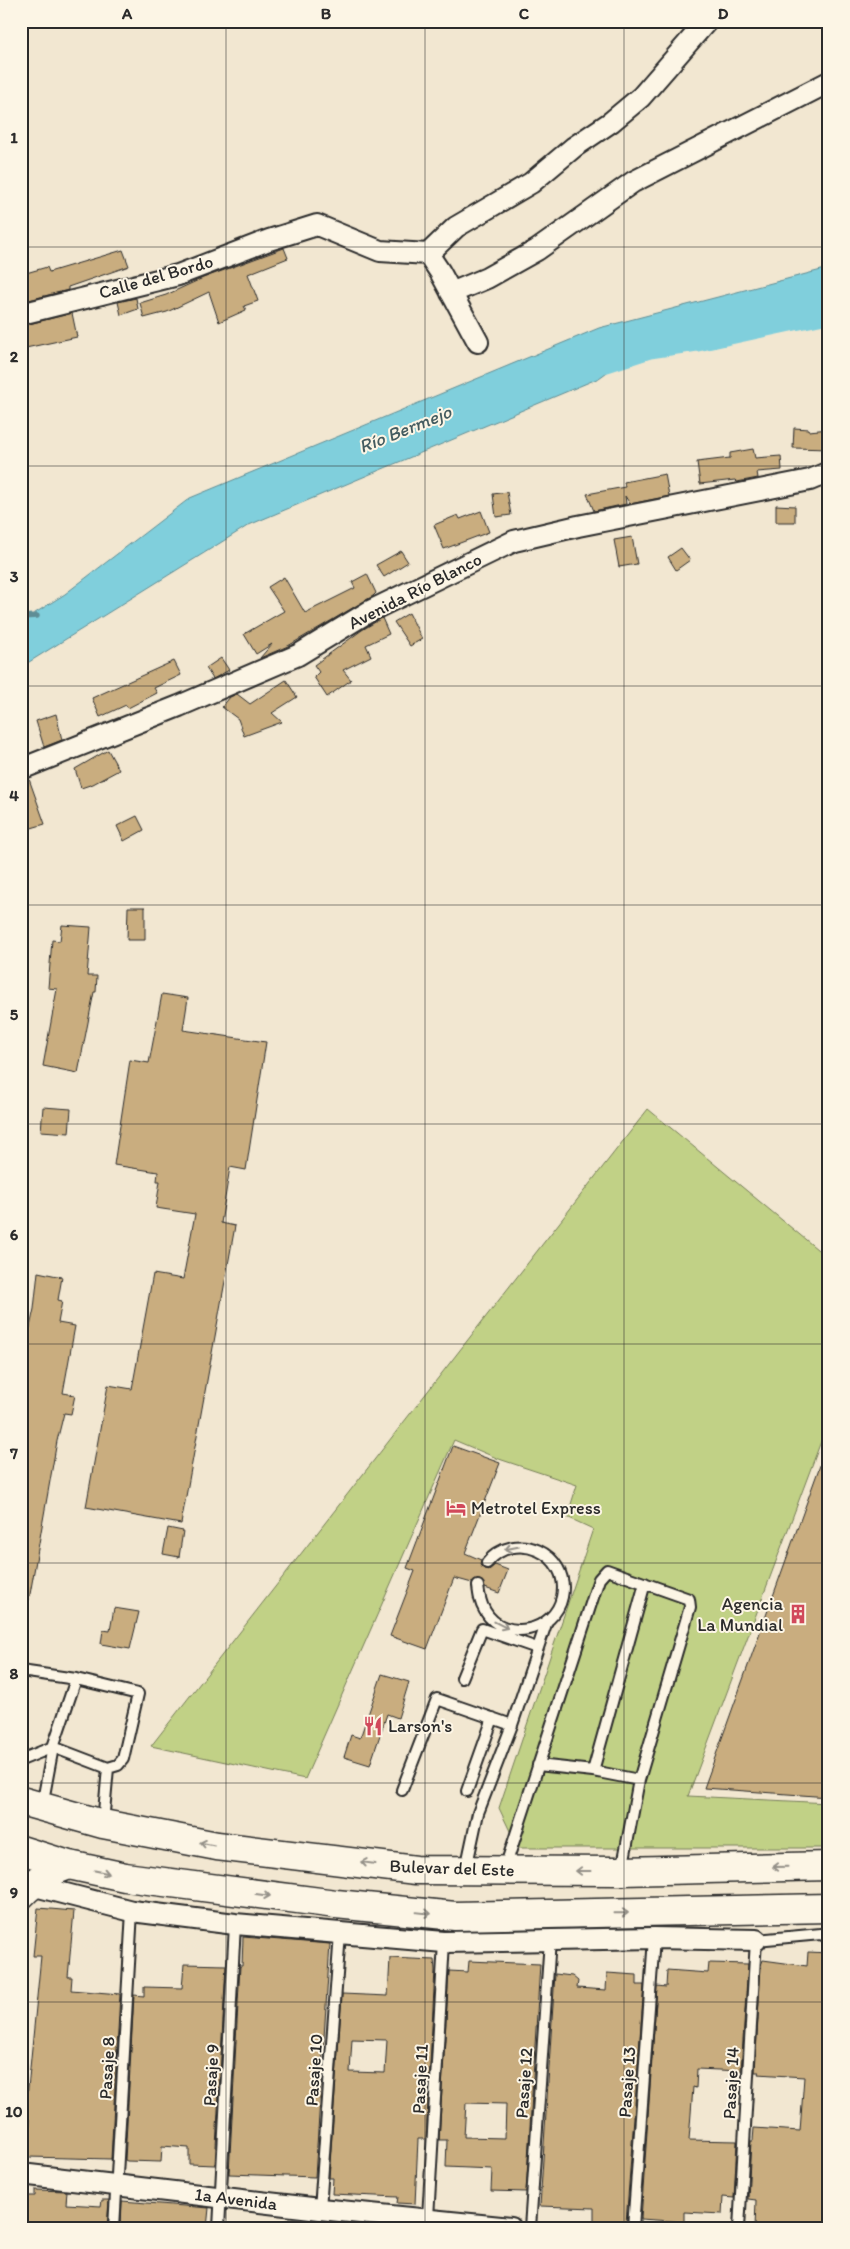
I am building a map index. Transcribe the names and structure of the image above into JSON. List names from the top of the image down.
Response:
{
  "streets": {
    "highway": ["Bulevar del Este"],
    "street": ["Calle del Bordo", "Avenida Río Blanco", "1a Avenida"],
    "lane": [
      "Pasaje 8",
      "Pasaje 10",
      "Pasaje 9",
      "Pasaje 11",
      "Pasaje 13",
      "Pasaje 12",
      "Pasaje 14"
    ]
  },
  "crossings": [
    ["Pasaje 8", "1a Avenida"],
    ["Pasaje 10", "1a Avenida"],
    ["Pasaje 9", "1a Avenida"],
    ["Pasaje 11", "1a Avenida"]
  ],
  "water": ["Río Bermejo"],
  "places": {
    "hotel": ["Metrotel Express"],
    "building": ["Agencia La Mundial"],
    "restaurant": ["Larson's"]
  },
  "grid": {
    "columns": [
      "A",
      "B",
      "C",
      "D"
    ],
    "rows": [
      "1",
      "2",
      "3",
      "4",
      "5",
      "6",
      "7",
      "8",
      "9",
      "10"
    ]
  }
}
